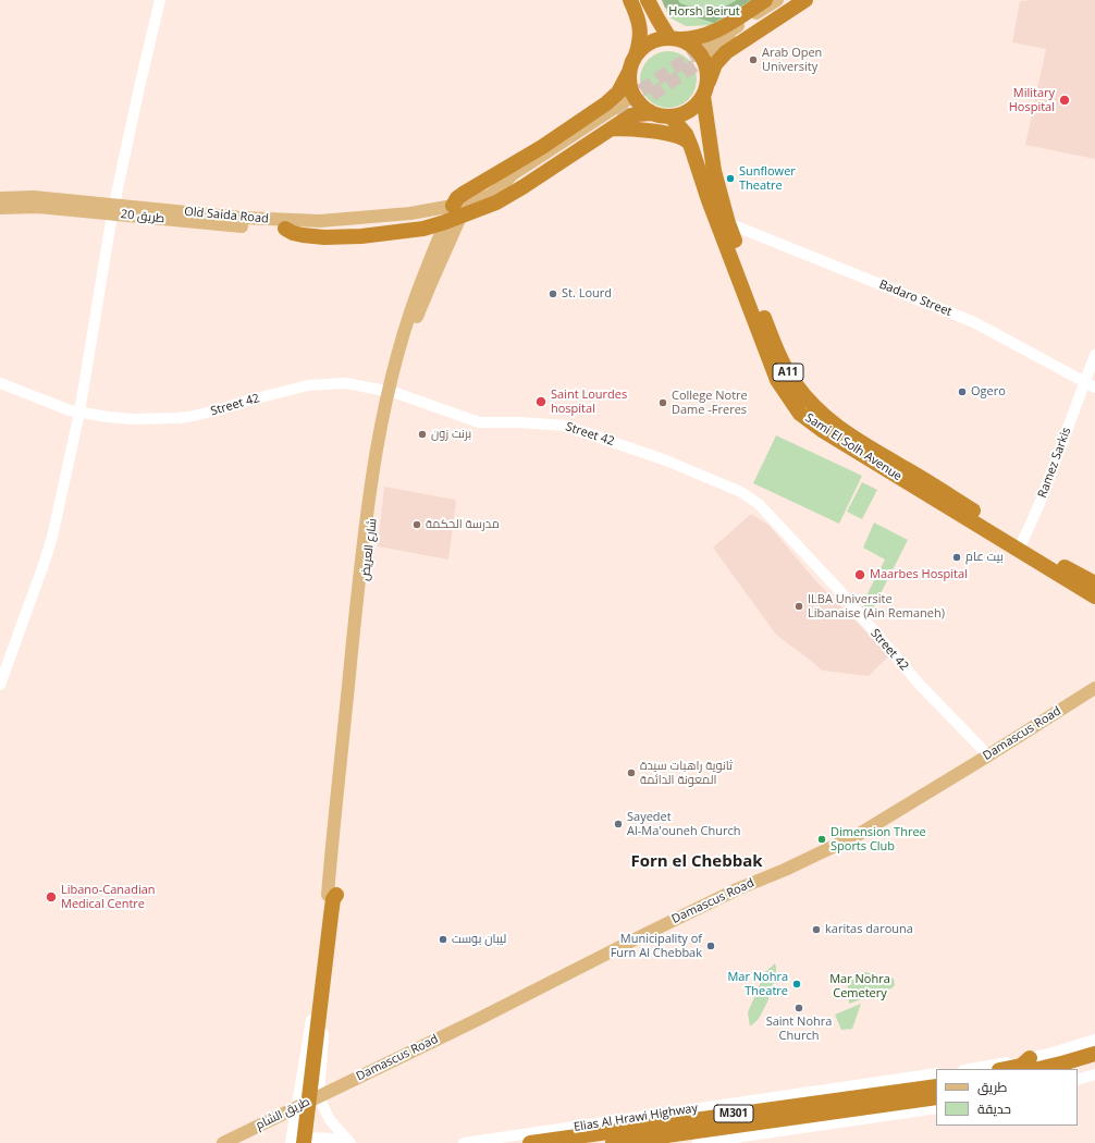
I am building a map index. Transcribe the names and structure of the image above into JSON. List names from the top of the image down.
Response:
{
  "streets": {
    "highway": [
      "A11",
      "Sami El Solh Avenue",
      "M301",
      "Elias Al Hrawi Highway"
    ],
    "main road": [
      "Old Saida Road",
      "طريق 20",
      "شارع العريض",
      "Damascus Road",
      "طريق الشام"
    ],
    "street": ["Badaro Street", "Street 42", "Ramez Sarkis"]
  },
  "crossings": [
    ["Old Saida Road", "طريق 20"],
    ["Old Saida Road", "شارع العريض"],
    ["Badaro Street", "Sami El Solh Avenue"],
    ["Badaro Street", "Ramez Sarkis"],
    ["A11", "Sami El Solh Avenue"],
    ["Street 42", "شارع العريض"],
    ["Street 42", "Damascus Road"],
    ["Sami El Solh Avenue", "Ramez Sarkis"],
    ["Damascus Road", "طريق الشام"]
  ],
  "districts": ["Forn el Chebbak"],
  "parks": ["Horsh Beirut", "Mar Nohra Cemetery"],
  "places": [
    "Arab Open University",
    "Military Hospital",
    "Sunflower Theatre",
    "St. Lourd",
    "Ogero",
    "Saint Lourdes hospital",
    "College Notre Dame -Freres",
    "برنت زون",
    "مدرسة الحكمة",
    "بيت عام",
    "Maarbes Hospital",
    "ILBA Universite Libanaise (Ain Remaneh)",
    "ثانوية راهبات سيدة المعونة الدائمة",
    "Sayedet Al-Ma'ouneh Church",
    "Dimension Three Sports Club",
    "Libano-Canadian Medical Centre",
    "karitas darouna",
    "ليبان بوست",
    "Municipality of Furn Al Chebbak",
    "Mar Nohra Theatre",
    "Saint Nohra Church"
  ],
  "legend": ["طريق", "حديقة"]
}
